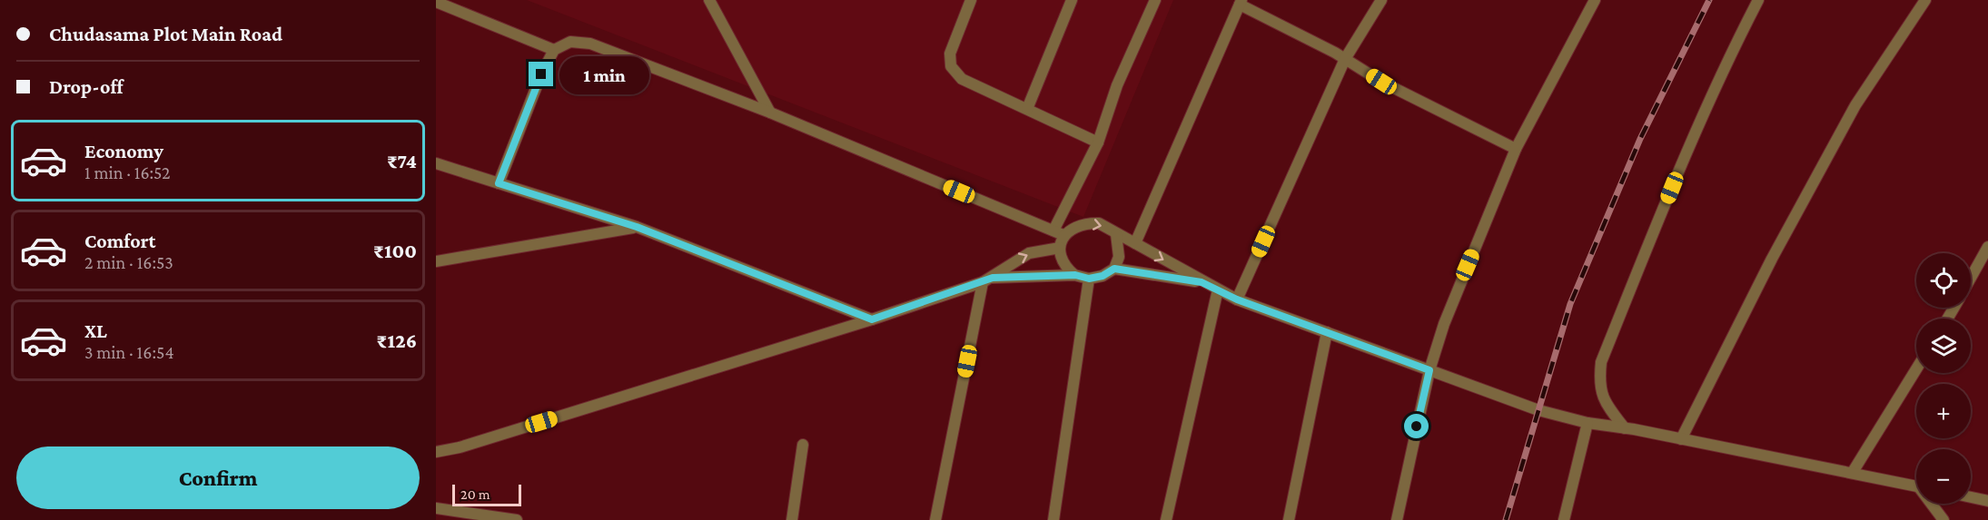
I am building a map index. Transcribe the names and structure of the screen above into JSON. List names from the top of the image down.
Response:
{
  "scale_bar": "20 m",
  "page": {
    "banner": ["Chudasama Plot Main Road", "Drop-off"],
    "bubble": "1 min",
    "list": [
      {
        "name": "Economy",
        "note": "1 min · 16:52",
        "value": "₹74"
      },
      {
        "name": "Comfort",
        "note": "2 min · 16:53",
        "value": "₹100"
      },
      {
        "name": "XL",
        "note": "3 min · 16:54",
        "value": "₹126"
      }
    ],
    "map_buttons": ["+", "−"],
    "buttons": "Confirm",
    "scale": "20 m"
  }
}
